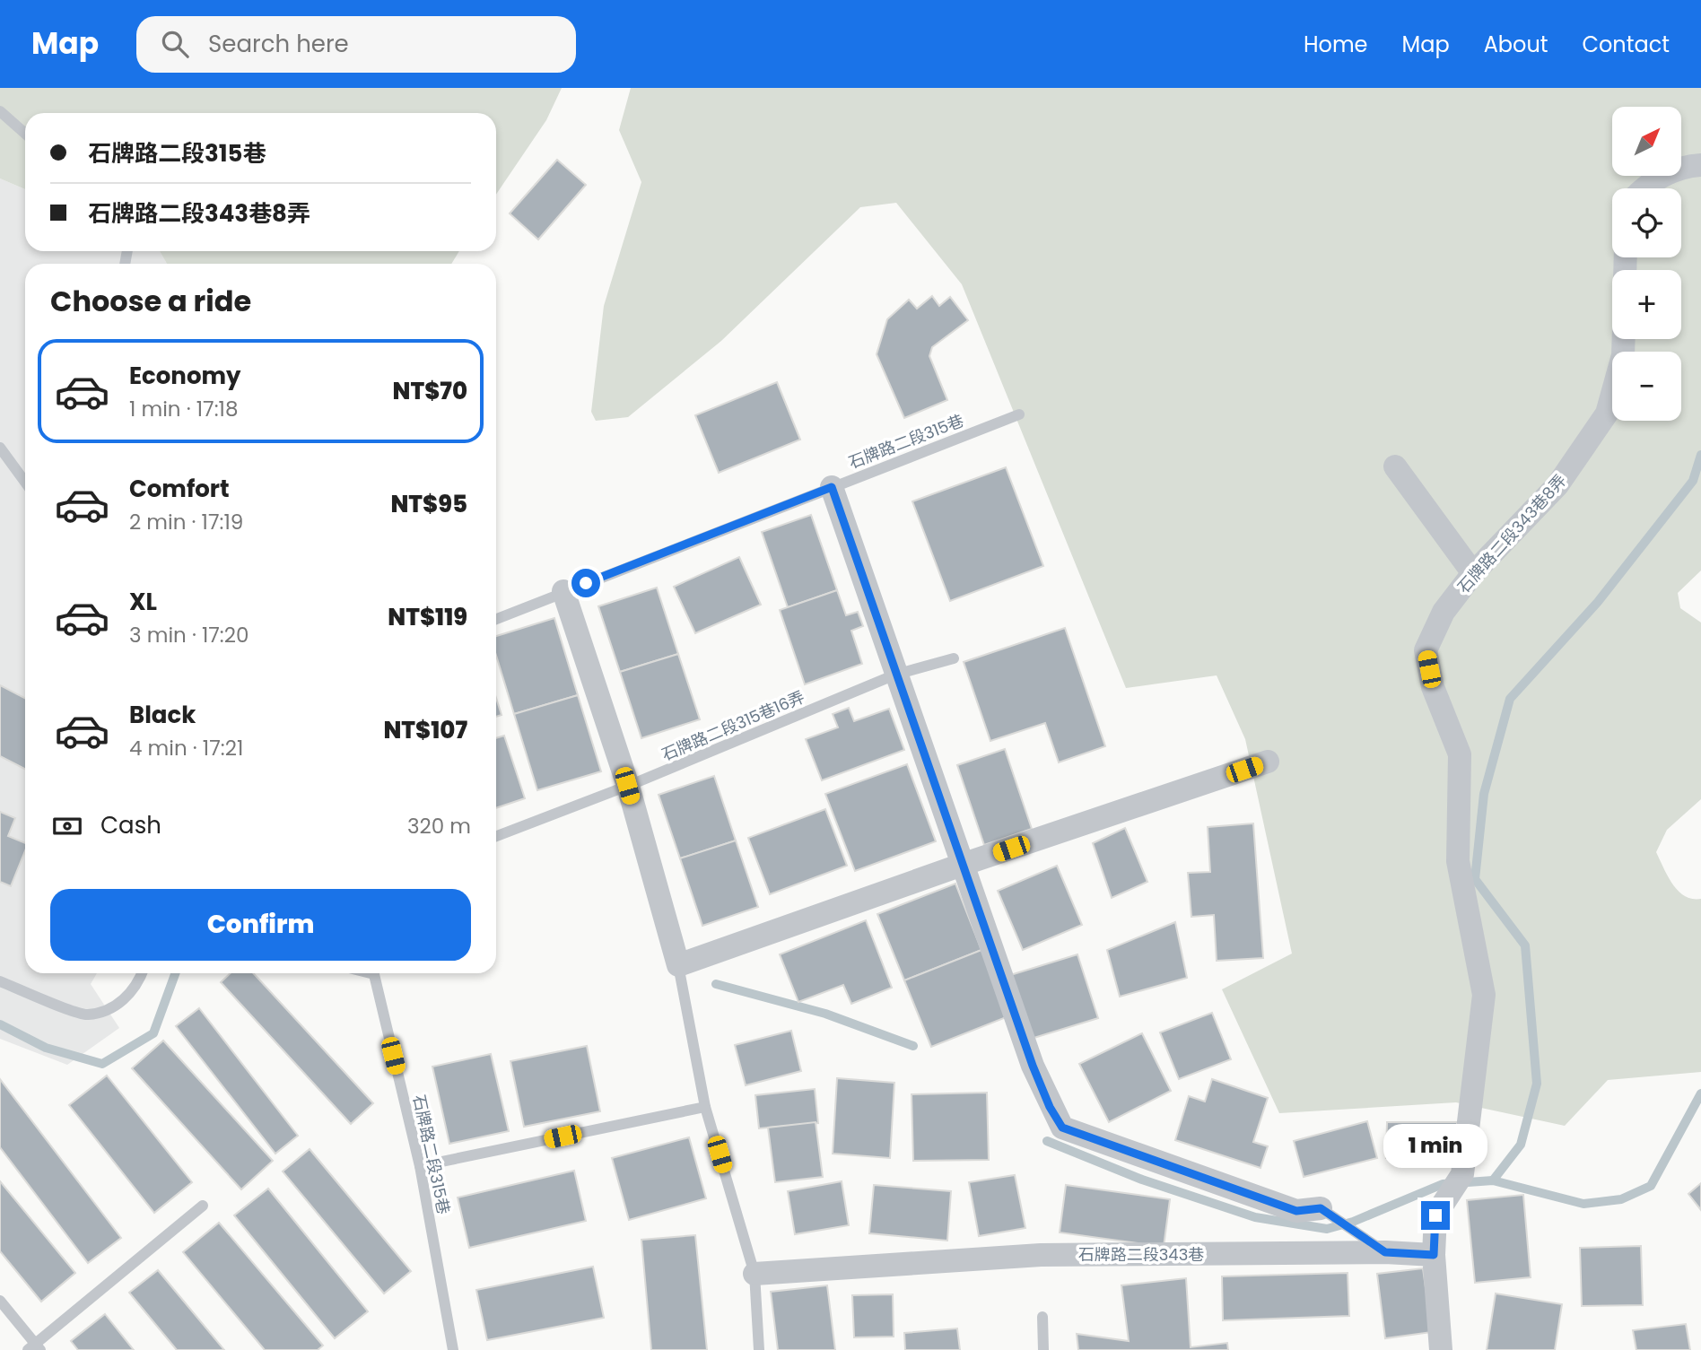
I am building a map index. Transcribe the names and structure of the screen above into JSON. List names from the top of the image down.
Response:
{
  "streets": {
    "street": ["石牌路二段343巷8弄", "石牌路二段343巷"],
    "lane": ["石牌路二段315巷", "石牌路二段315巷16弄"]
  },
  "crossings": [
    ["石牌路二段343巷8弄", "石牌路二段343巷"]
  ],
  "north": "top right",
  "page": {
    "header": "Map",
    "search": "Search here",
    "nav": [
      "Home",
      "Map",
      "About",
      "Contact"
    ],
    "map_buttons": ["+", "−"],
    "banner": ["石牌路二段315巷", "石牌路二段343巷8弄"],
    "heading": "Choose a ride",
    "list": [
      {
        "name": "Economy",
        "note": "1 min · 17:18",
        "value": "NT$70"
      },
      {
        "name": "Comfort",
        "note": "2 min · 17:19",
        "value": "NT$95"
      },
      {
        "name": "XL",
        "note": "3 min · 17:20",
        "value": "NT$119"
      },
      {
        "name": "Black",
        "note": "4 min · 17:21",
        "value": "NT$107"
      }
    ],
    "pay": ["Cash", "320 m"],
    "buttons": "Confirm",
    "bubble": "1 min"
  }
}
